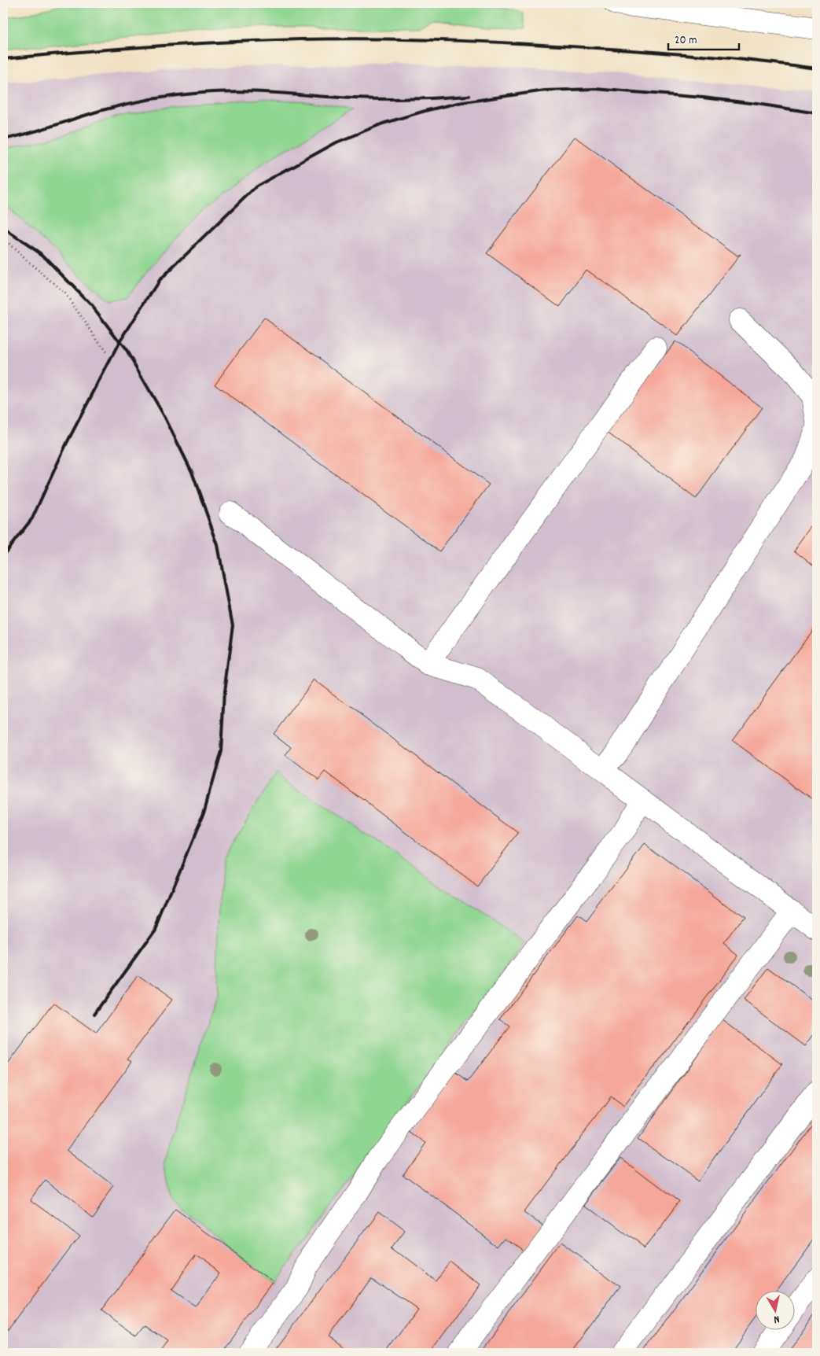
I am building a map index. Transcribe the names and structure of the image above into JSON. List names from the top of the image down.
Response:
{
  "scale_bar": "20 m",
  "north": "bottom"
}
